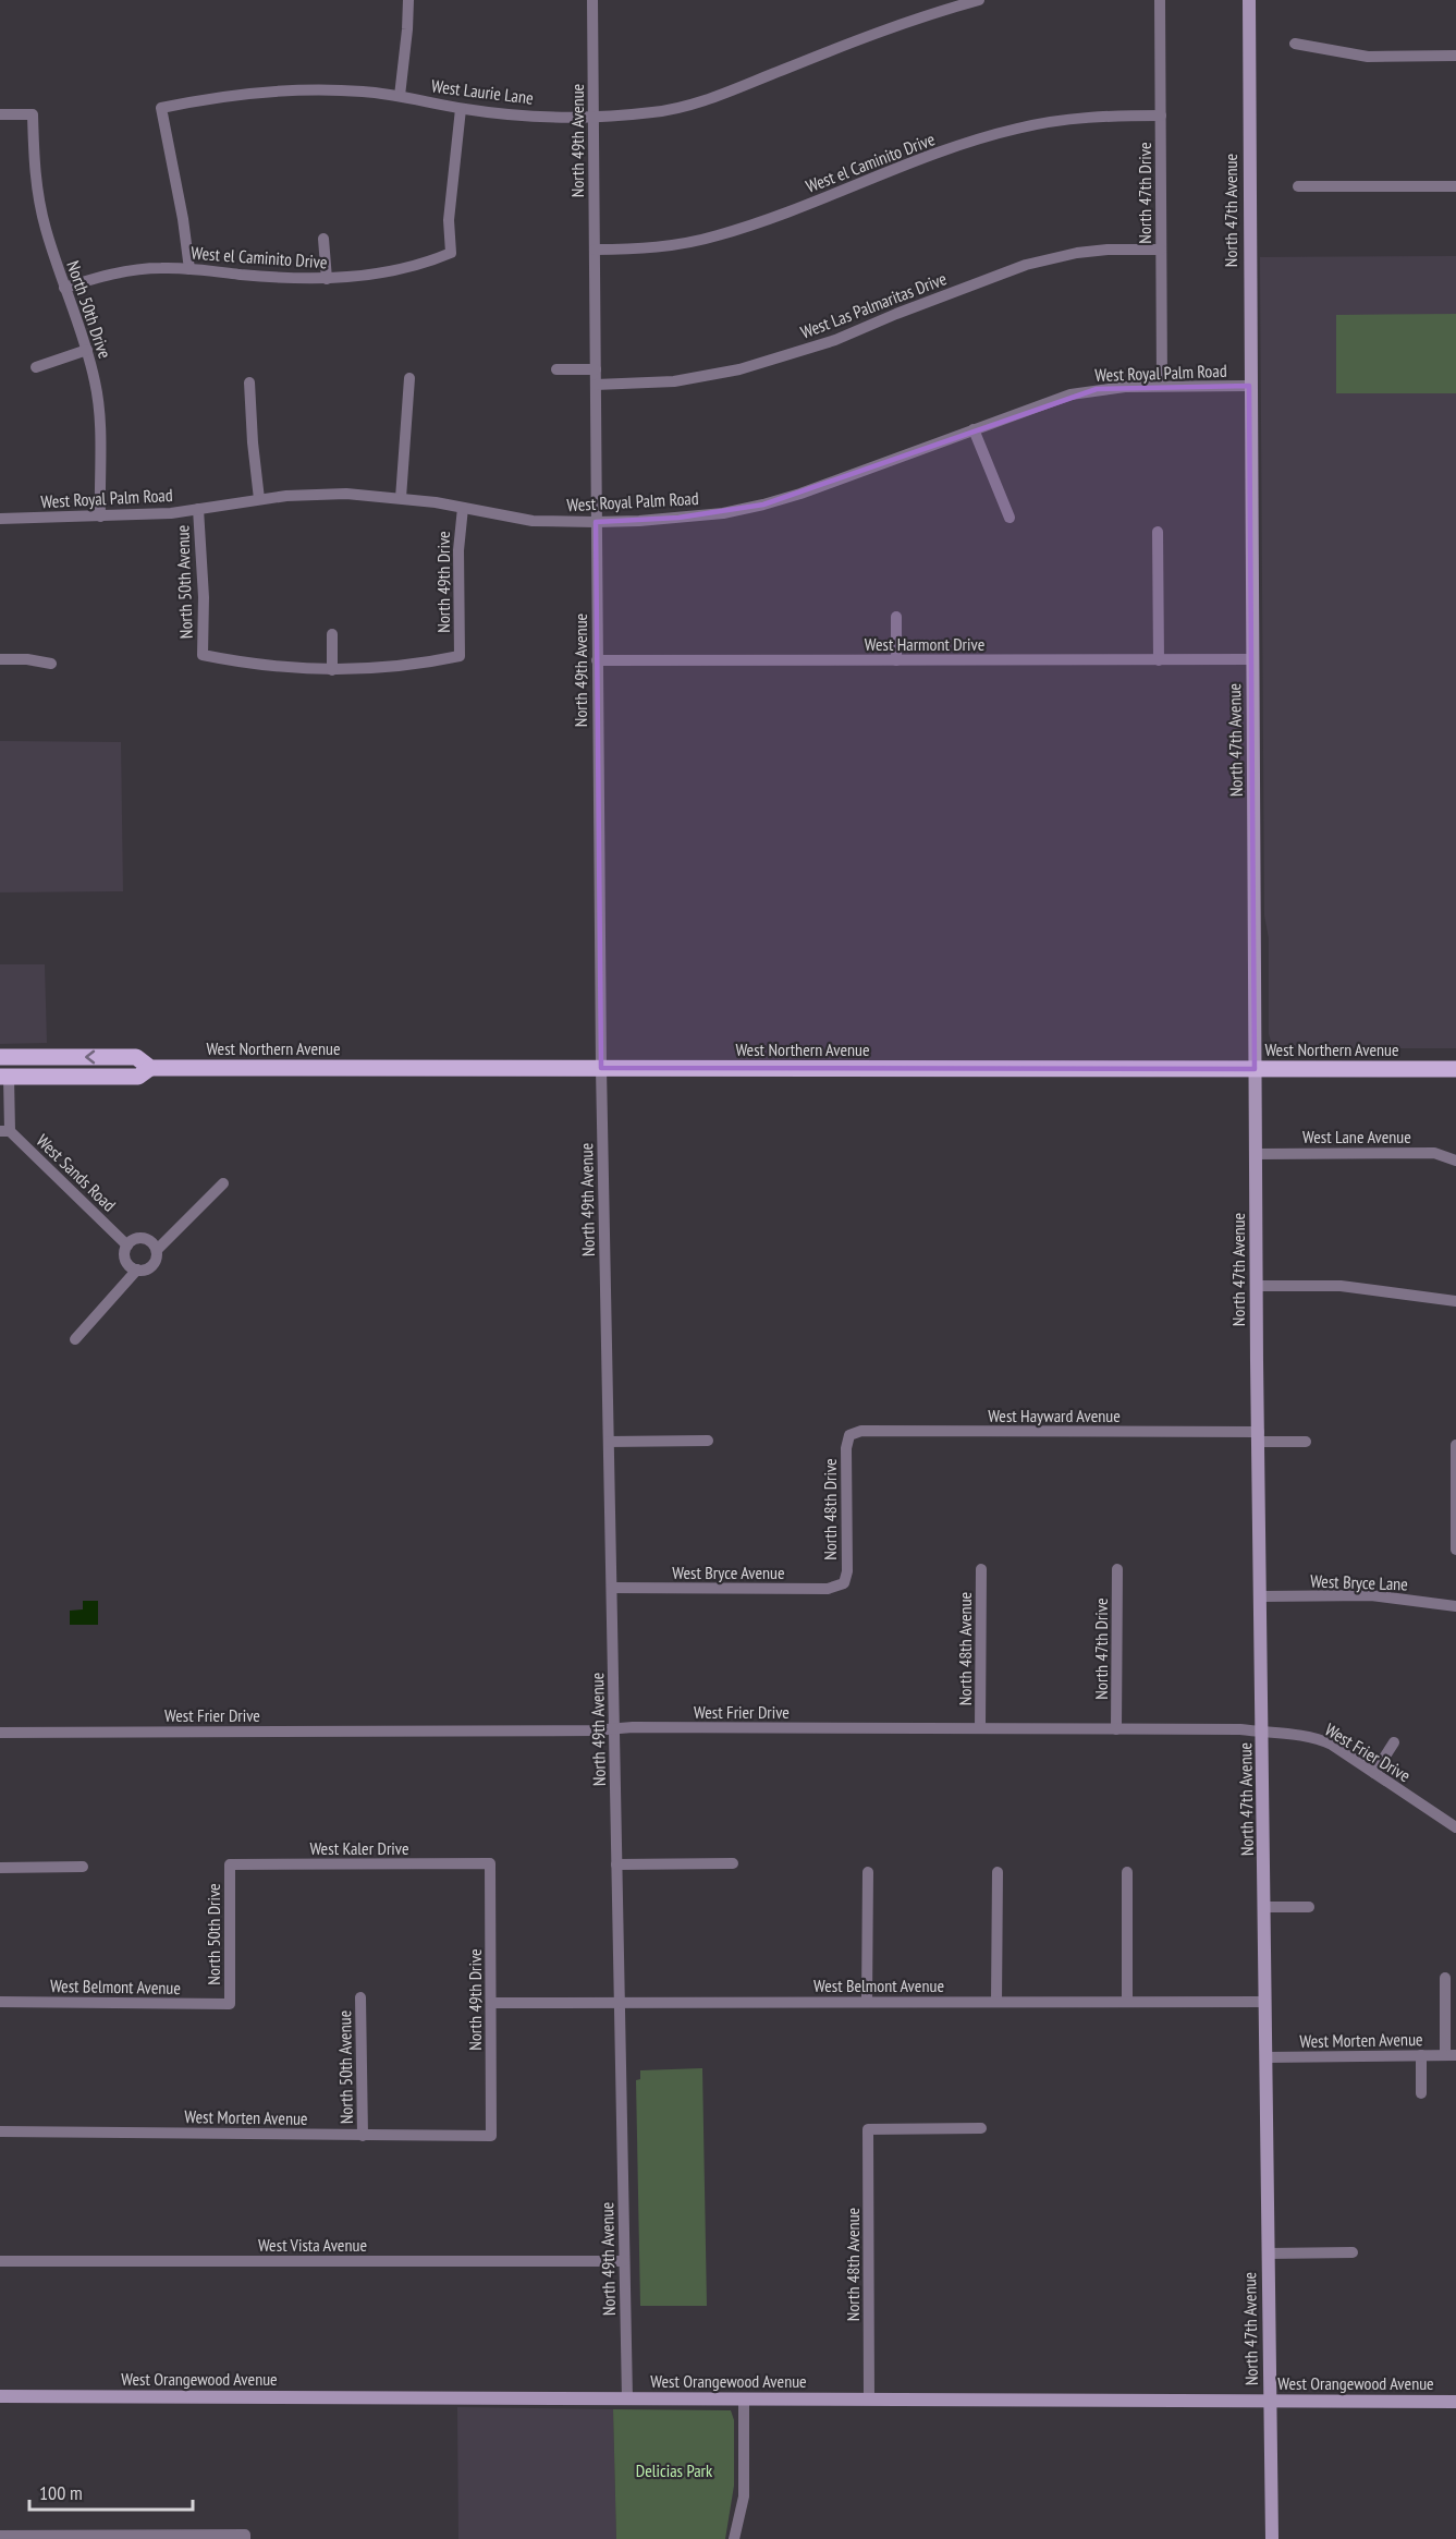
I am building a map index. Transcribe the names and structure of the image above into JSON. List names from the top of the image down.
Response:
{
  "streets": {
    "main road": ["West Northern Avenue"],
    "street": [
      "West Laurie Lane",
      "North 49th Avenue",
      "West el Caminito Drive",
      "North 47th Drive",
      "North 47th Avenue",
      "West Las Palmaritas Drive",
      "North 50th Drive",
      "West Royal Palm Road",
      "North 50th Avenue",
      "North 49th Drive",
      "West Harmont Drive",
      "West Lane Avenue",
      "West Sands Road",
      "West Hayward Avenue",
      "North 48th Drive",
      "West Bryce Avenue",
      "West Bryce Lane",
      "North 48th Avenue",
      "West Frier Drive",
      "West Kaler Drive",
      "West Belmont Avenue",
      "West Morten Avenue",
      "West Vista Avenue",
      "West Orangewood Avenue"
    ]
  },
  "crossings": [
    ["West Laurie Lane", "North 49th Avenue"],
    ["West Laurie Lane", "West el Caminito Drive"],
    ["North 49th Avenue", "West el Caminito Drive"],
    ["North 49th Avenue", "West Las Palmaritas Drive"],
    ["North 49th Avenue", "West Royal Palm Road"],
    ["North 49th Avenue", "West Harmont Drive"],
    ["North 49th Avenue", "West Northern Avenue"],
    ["North 49th Avenue", "West Bryce Avenue"],
    ["North 49th Avenue", "West Frier Drive"],
    ["North 49th Avenue", "West Belmont Avenue"],
    ["North 49th Avenue", "West Vista Avenue"],
    ["North 49th Avenue", "West Orangewood Avenue"],
    ["West el Caminito Drive", "North 47th Drive"],
    ["West el Caminito Drive", "North 50th Drive"],
    ["North 47th Drive", "West Las Palmaritas Drive"],
    ["North 47th Drive", "West Royal Palm Road"],
    ["North 47th Drive", "West Frier Drive"],
    ["North 47th Avenue", "West Royal Palm Road"],
    ["North 47th Avenue", "West Harmont Drive"],
    ["North 47th Avenue", "West Northern Avenue"],
    ["North 47th Avenue", "West Lane Avenue"],
    ["North 47th Avenue", "West Hayward Avenue"],
    ["North 47th Avenue", "West Bryce Lane"],
    ["North 47th Avenue", "West Frier Drive"],
    ["North 47th Avenue", "West Belmont Avenue"],
    ["North 47th Avenue", "West Morten Avenue"],
    ["North 47th Avenue", "West Orangewood Avenue"],
    ["North 50th Drive", "West Royal Palm Road"],
    ["North 50th Drive", "West Kaler Drive"],
    ["North 50th Drive", "West Belmont Avenue"],
    ["West Royal Palm Road", "North 50th Avenue"],
    ["West Royal Palm Road", "North 49th Drive"],
    ["North 50th Avenue", "North 49th Drive"],
    ["North 50th Avenue", "West Morten Avenue"],
    ["North 49th Drive", "West Kaler Drive"],
    ["North 49th Drive", "West Belmont Avenue"],
    ["North 49th Drive", "West Morten Avenue"],
    ["West Hayward Avenue", "North 48th Drive"],
    ["North 48th Drive", "West Bryce Avenue"],
    ["North 48th Avenue", "West Frier Drive"],
    ["North 48th Avenue", "West Orangewood Avenue"]
  ],
  "parks": ["Delicias Park"],
  "scale_bar": "100 m"
}
